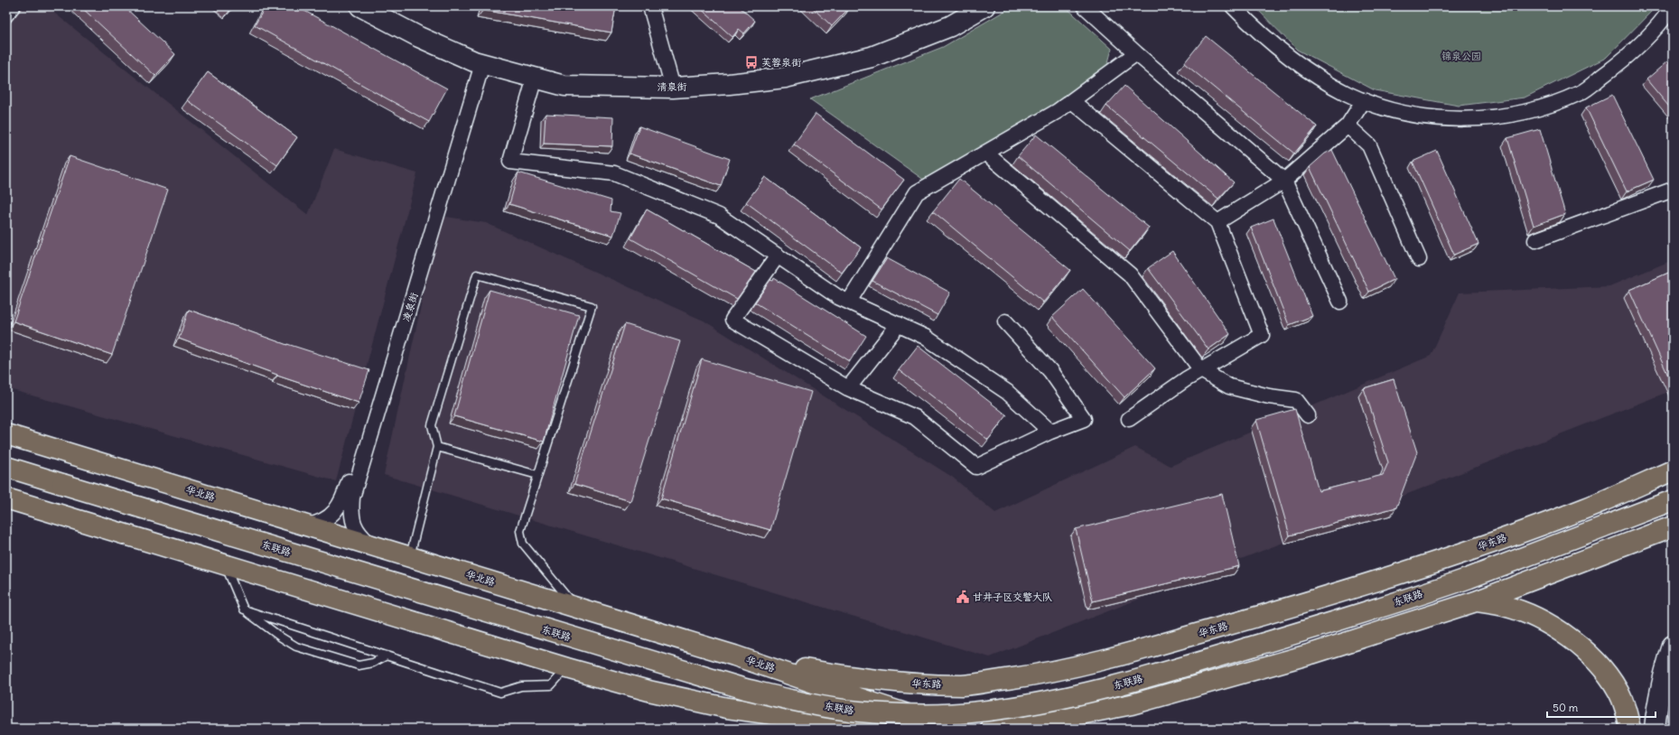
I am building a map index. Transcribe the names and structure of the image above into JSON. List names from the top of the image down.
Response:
{
  "streets": {
    "highway": ["华北路", "华东路", "东联路"],
    "street": ["清泉街", "凌泉街"]
  },
  "crossings": [
    ["清泉街", "凌泉街"],
    ["凌泉街", "华北路"],
    ["华北路", "华东路"]
  ],
  "parks": ["锦泉公园"],
  "places": {
    "bus stop": ["芙蓉泉街"],
    "public building": ["甘井子区交警大队"]
  },
  "scale_bar": "50 m"
}
